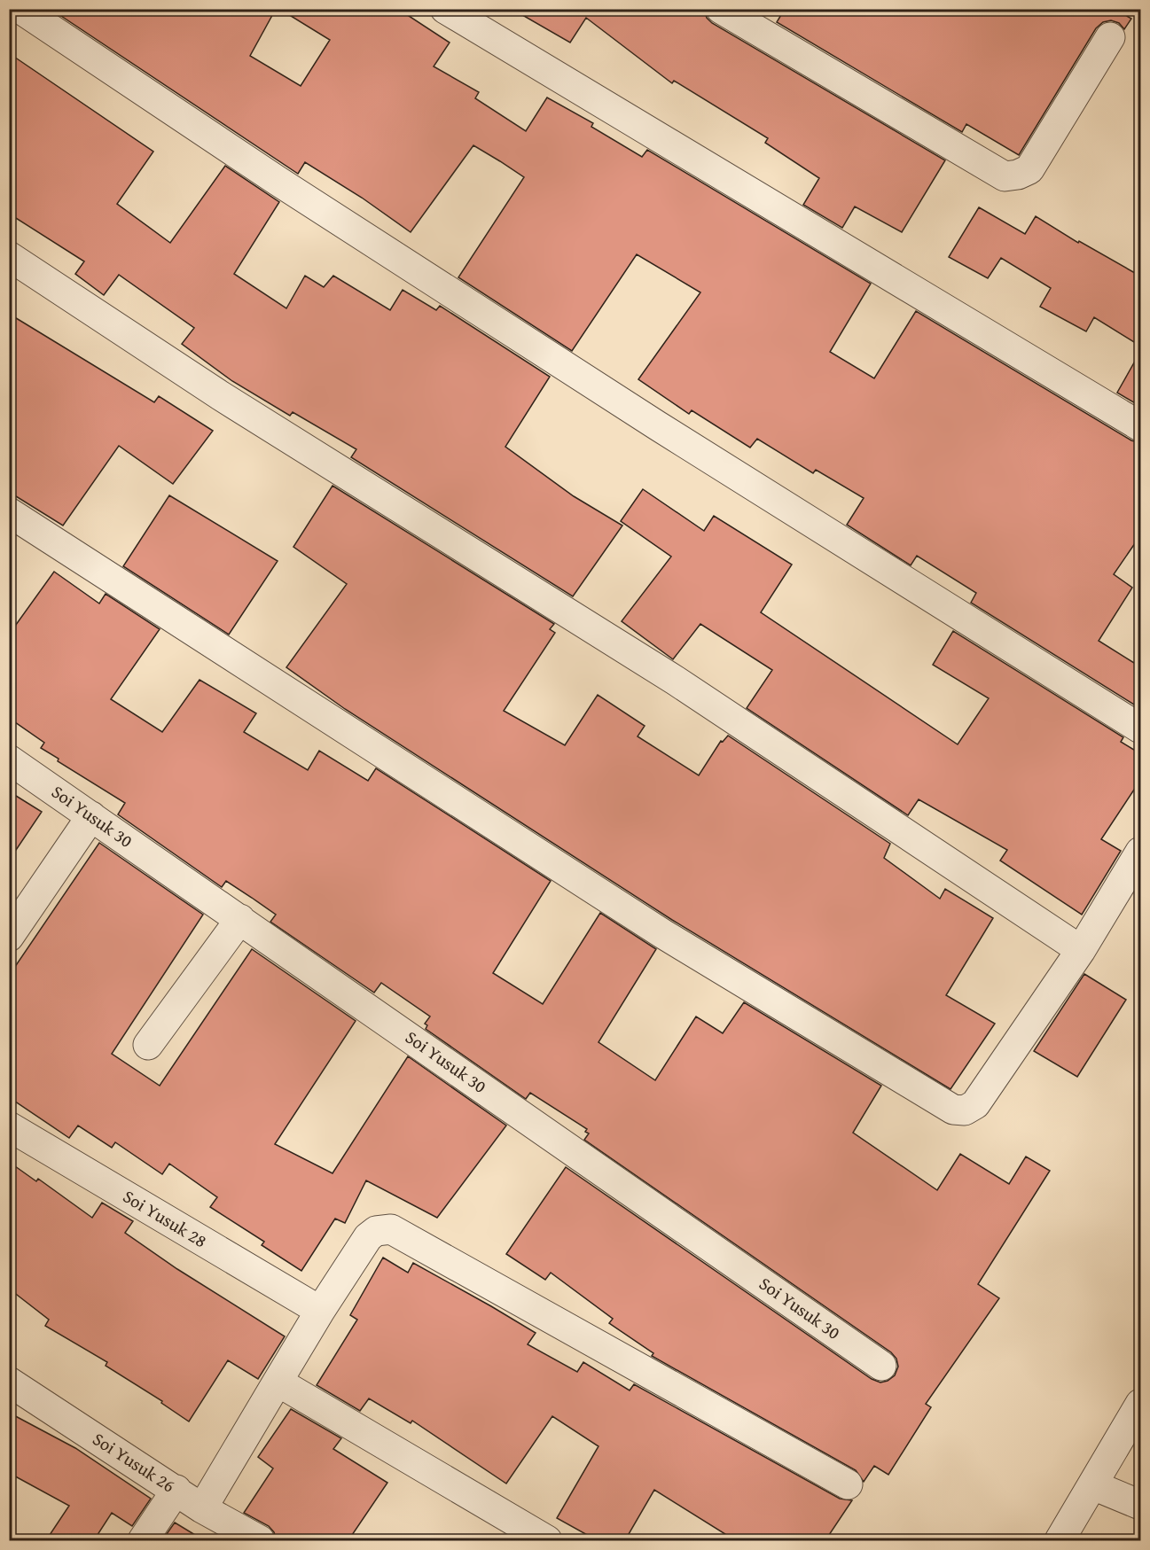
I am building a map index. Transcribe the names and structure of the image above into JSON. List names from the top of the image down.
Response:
{
  "streets": {
    "street": ["Soi Yusuk 30", "Soi Yusuk 28", "Soi Yusuk 26"]
  }
}
